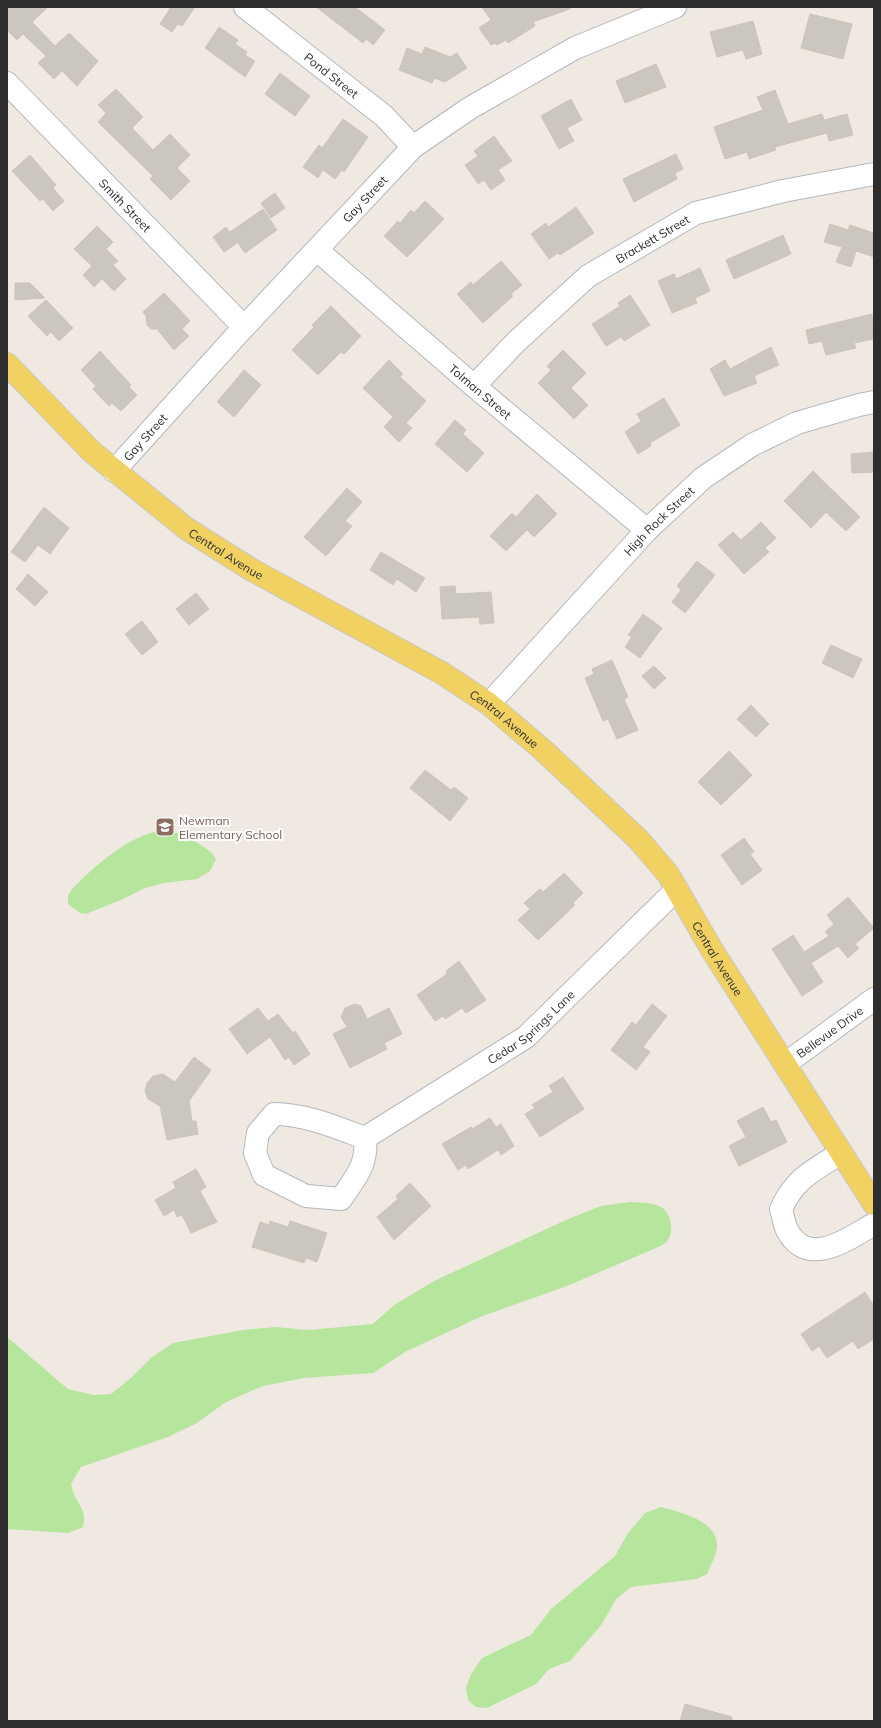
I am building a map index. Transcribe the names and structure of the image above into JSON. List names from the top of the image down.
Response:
{
  "streets": {
    "main road": ["Central Avenue"],
    "street": [
      "Pond Street",
      "Gay Street",
      "Smith Street",
      "Brackett Street",
      "Tolman Street",
      "High Rock Street",
      "Cedar Springs Lane",
      "Bellevue Drive"
    ]
  },
  "crossings": [
    ["Pond Street", "Gay Street"],
    ["Gay Street", "Smith Street"],
    ["Gay Street", "Tolman Street"],
    ["Gay Street", "Central Avenue"],
    ["Brackett Street", "Tolman Street"],
    ["Tolman Street", "High Rock Street"],
    ["High Rock Street", "Central Avenue"],
    ["Central Avenue", "Cedar Springs Lane"],
    ["Central Avenue", "Bellevue Drive"]
  ],
  "places": {
    "school or university": ["Newman Elementary School"]
  }
}
